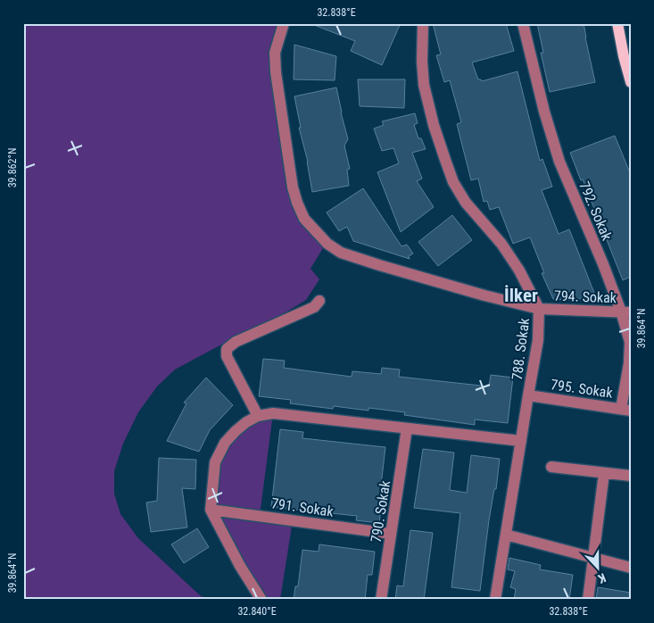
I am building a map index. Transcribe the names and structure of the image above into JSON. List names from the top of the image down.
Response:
{
  "streets": {
    "street": [
      "792. Sokak",
      "794. Sokak",
      "788. Sokak",
      "795. Sokak",
      "791. Sokak",
      "790. Sokak"
    ]
  },
  "crossings": [
    ["792. Sokak", "794. Sokak"],
    ["792. Sokak", "795. Sokak"],
    ["794. Sokak", "788. Sokak"],
    ["788. Sokak", "795. Sokak"],
    ["791. Sokak", "790. Sokak"]
  ],
  "districts": ["İlker"],
  "north": "bottom",
  "coordinates": [
    "32.838°E",
    "39.862°N",
    "39.864°N",
    "32.840°E"
  ]
}
